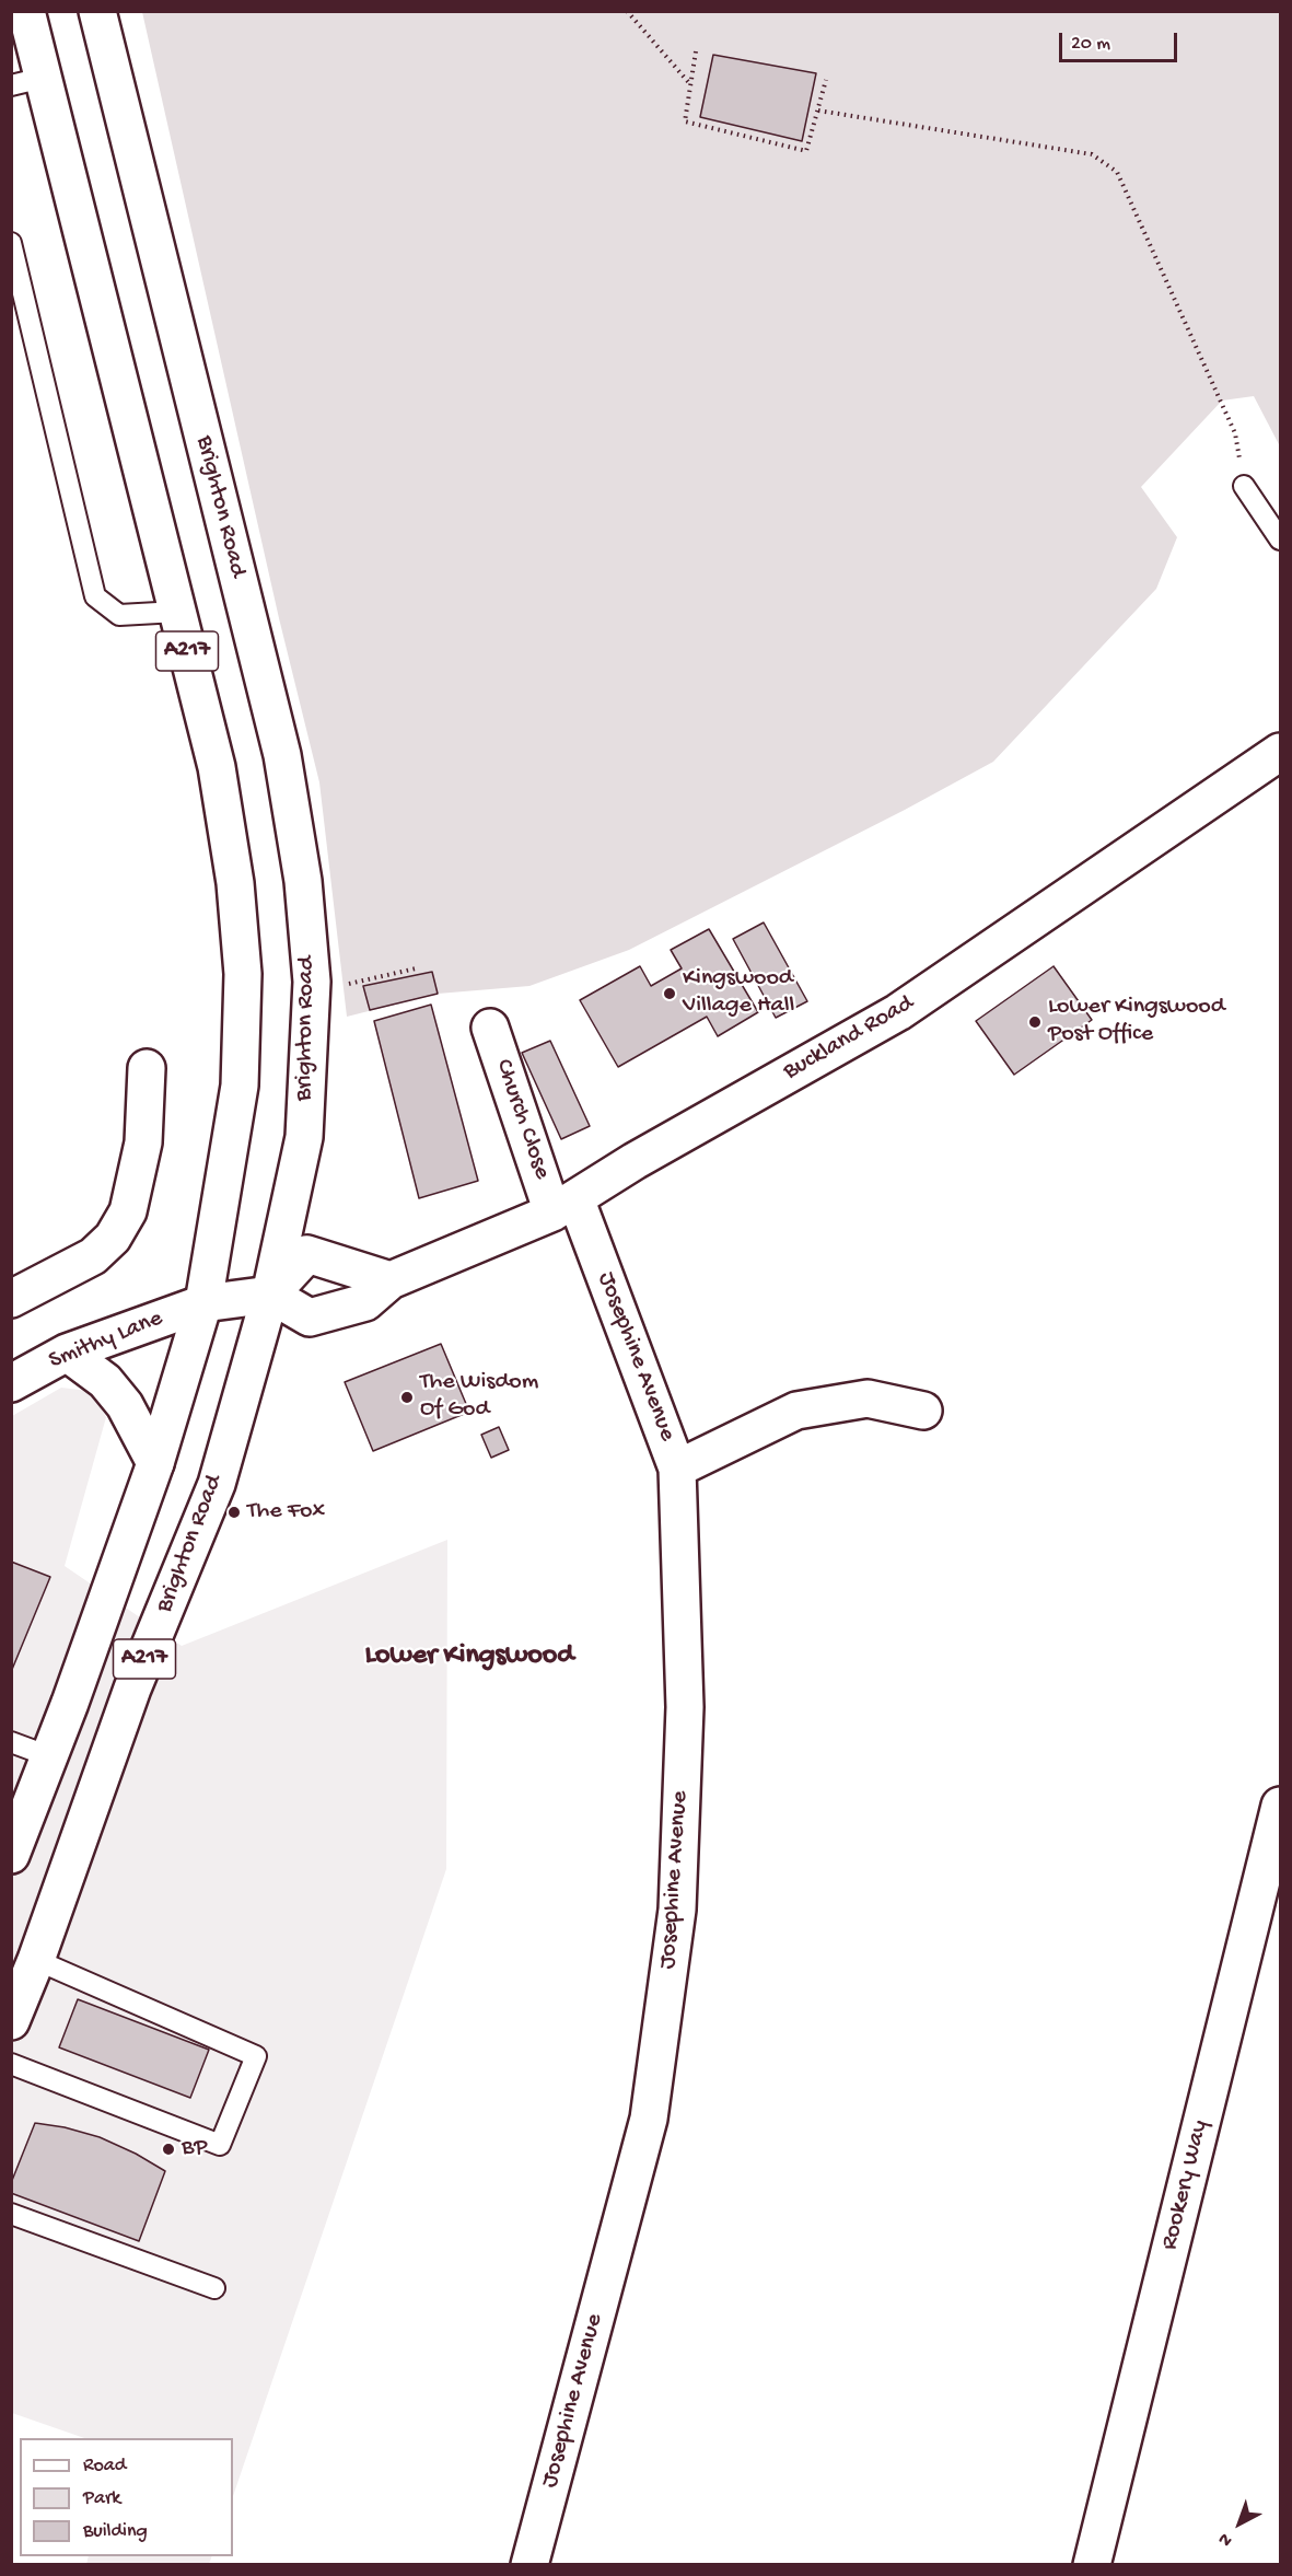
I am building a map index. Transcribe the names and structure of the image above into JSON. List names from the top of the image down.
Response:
{
  "streets": {
    "main road": [
      "Brighton Road",
      "A217",
      "Buckland Road",
      "Church Close",
      "Smithy Lane",
      "Josephine Avenue",
      "Rookery Way"
    ]
  },
  "crossings": [
    ["Brighton Road", "Buckland Road"],
    ["Brighton Road", "Smithy Lane"],
    ["A217", "Smithy Lane"],
    ["Buckland Road", "Church Close"],
    ["Buckland Road", "Smithy Lane"],
    ["Buckland Road", "Josephine Avenue"],
    ["Church Close", "Josephine Avenue"]
  ],
  "districts": ["Lower Kingswood"],
  "places": [
    "Kingswood Village Hall",
    "Lower Kingswood Post Office",
    "The Wisdom Of God",
    "The Fox",
    "BP"
  ],
  "legend": ["Road", "Park", "Building"],
  "scale_bar": "20 m",
  "north": "bottom left"
}
